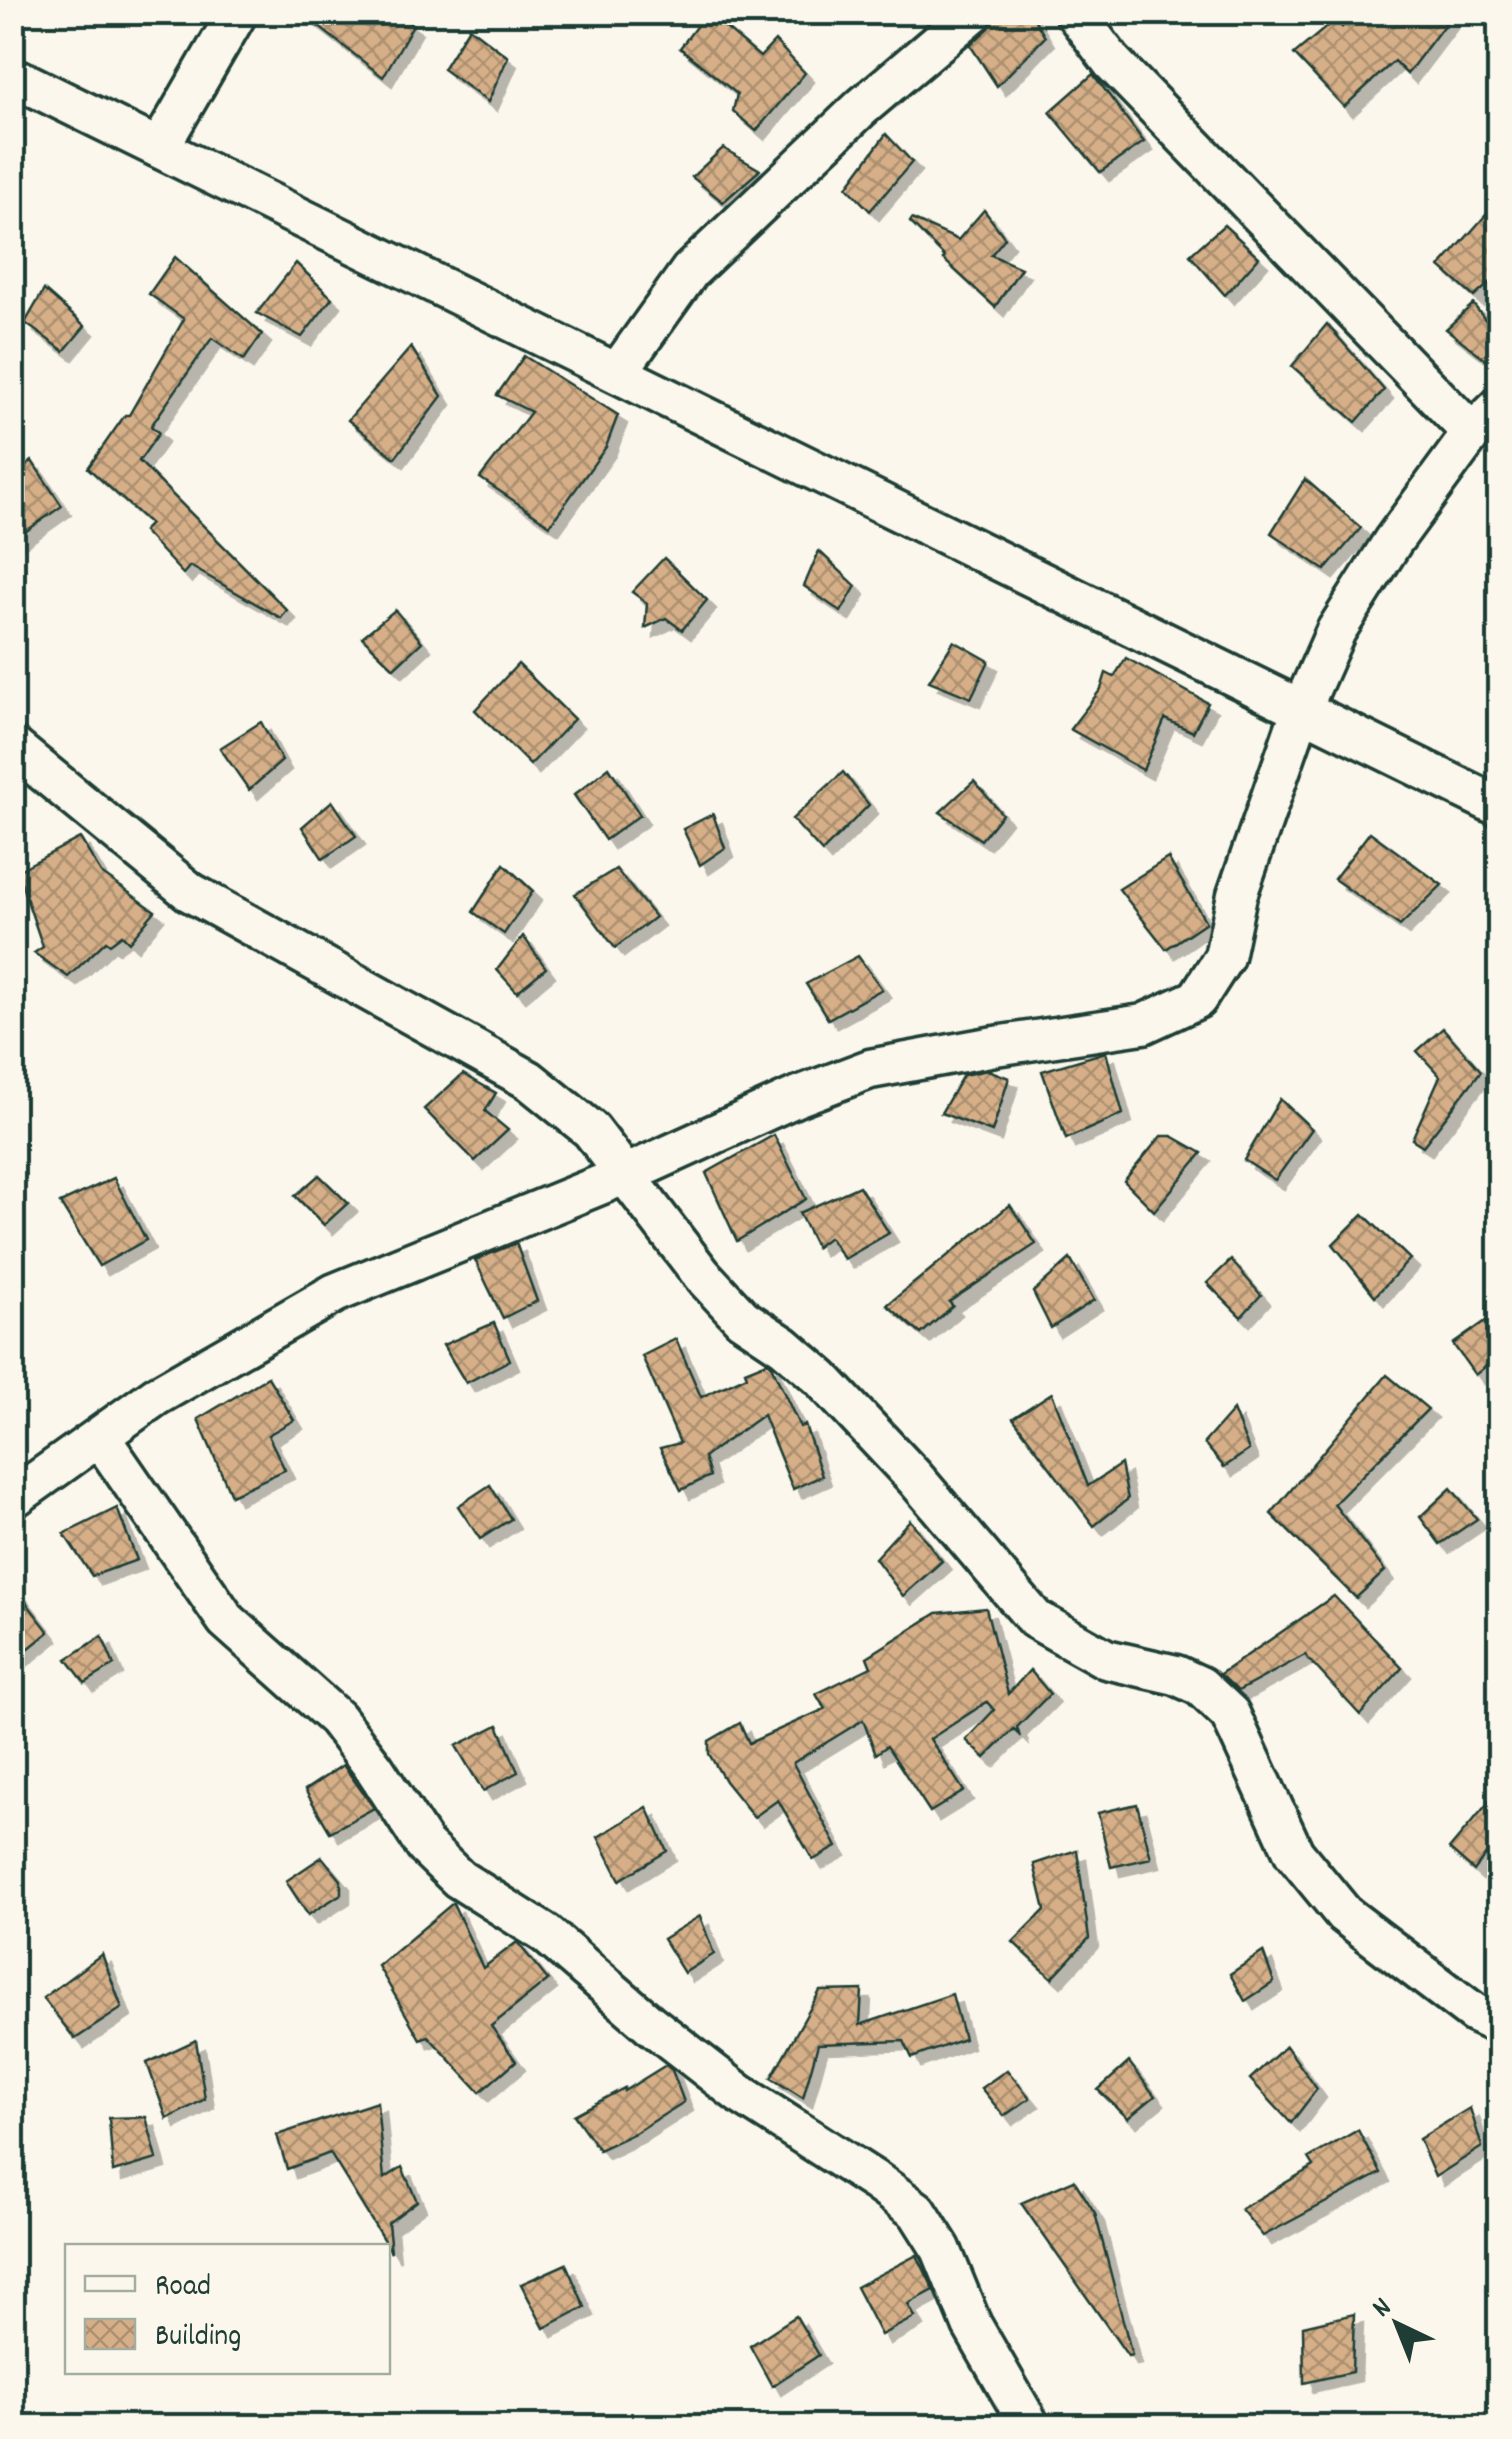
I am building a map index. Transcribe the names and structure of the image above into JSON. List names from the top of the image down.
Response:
{
  "legend": ["Road", "Building"],
  "north": "top left"
}
